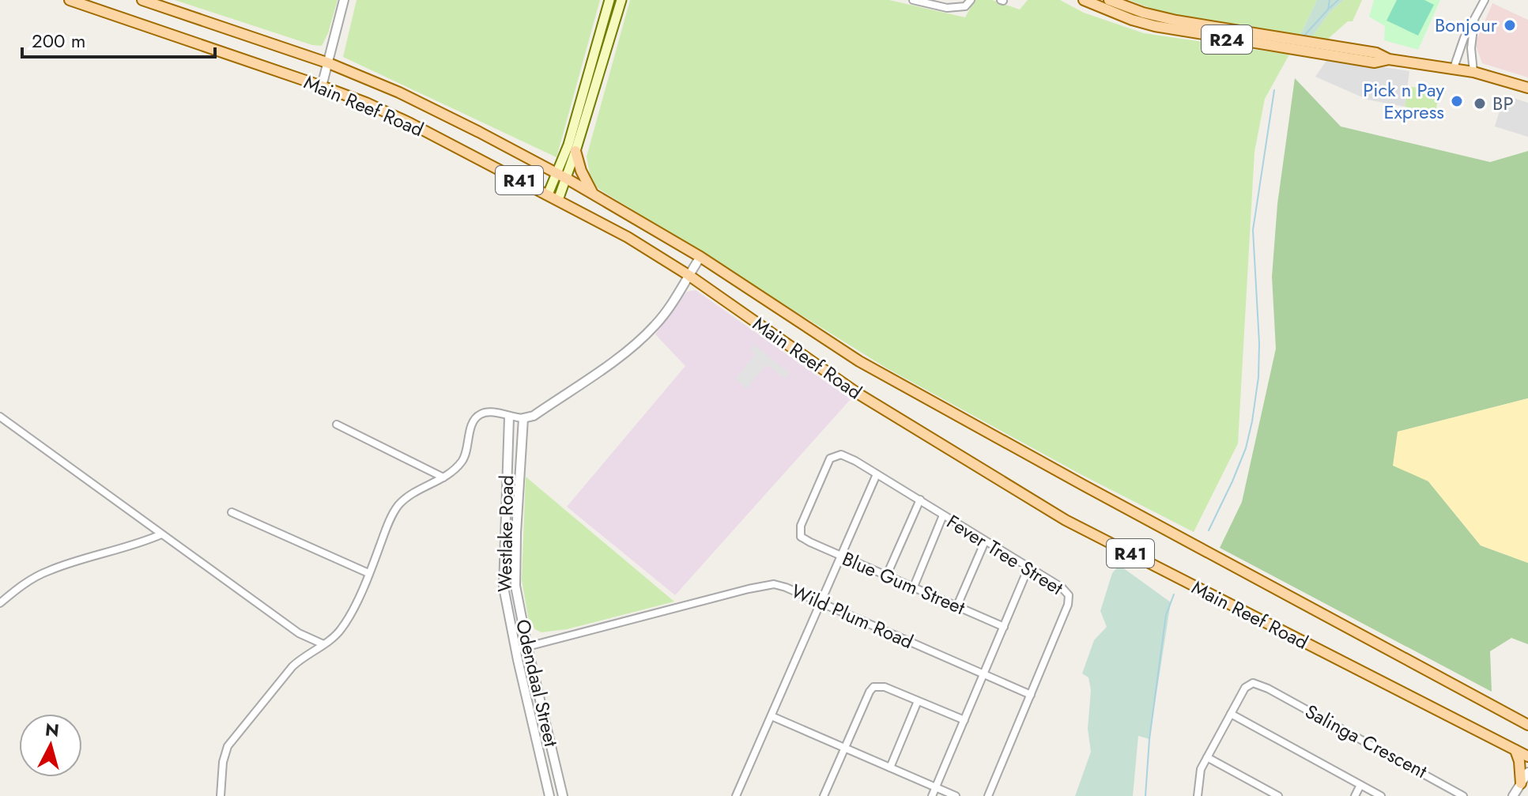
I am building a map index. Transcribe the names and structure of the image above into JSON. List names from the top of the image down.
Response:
{
  "streets": {
    "main road": ["R24", "Main Reef Road", "R41"],
    "street": [
      "Westlake Road",
      "Fever Tree Street",
      "Blue Gum Street",
      "Wild Plum Road",
      "Odendaal Street",
      "Salinga Crescent"
    ]
  },
  "crossings": [
    ["Westlake Road", "Wild Plum Road"],
    ["Westlake Road", "Odendaal Street"],
    ["Fever Tree Street", "Blue Gum Street"],
    ["Fever Tree Street", "Wild Plum Road"],
    ["Wild Plum Road", "Odendaal Street"]
  ],
  "places": ["Bonjour", "Pick n Pay Express", "BP"],
  "scale_bar": "200 m",
  "north": "top"
}
